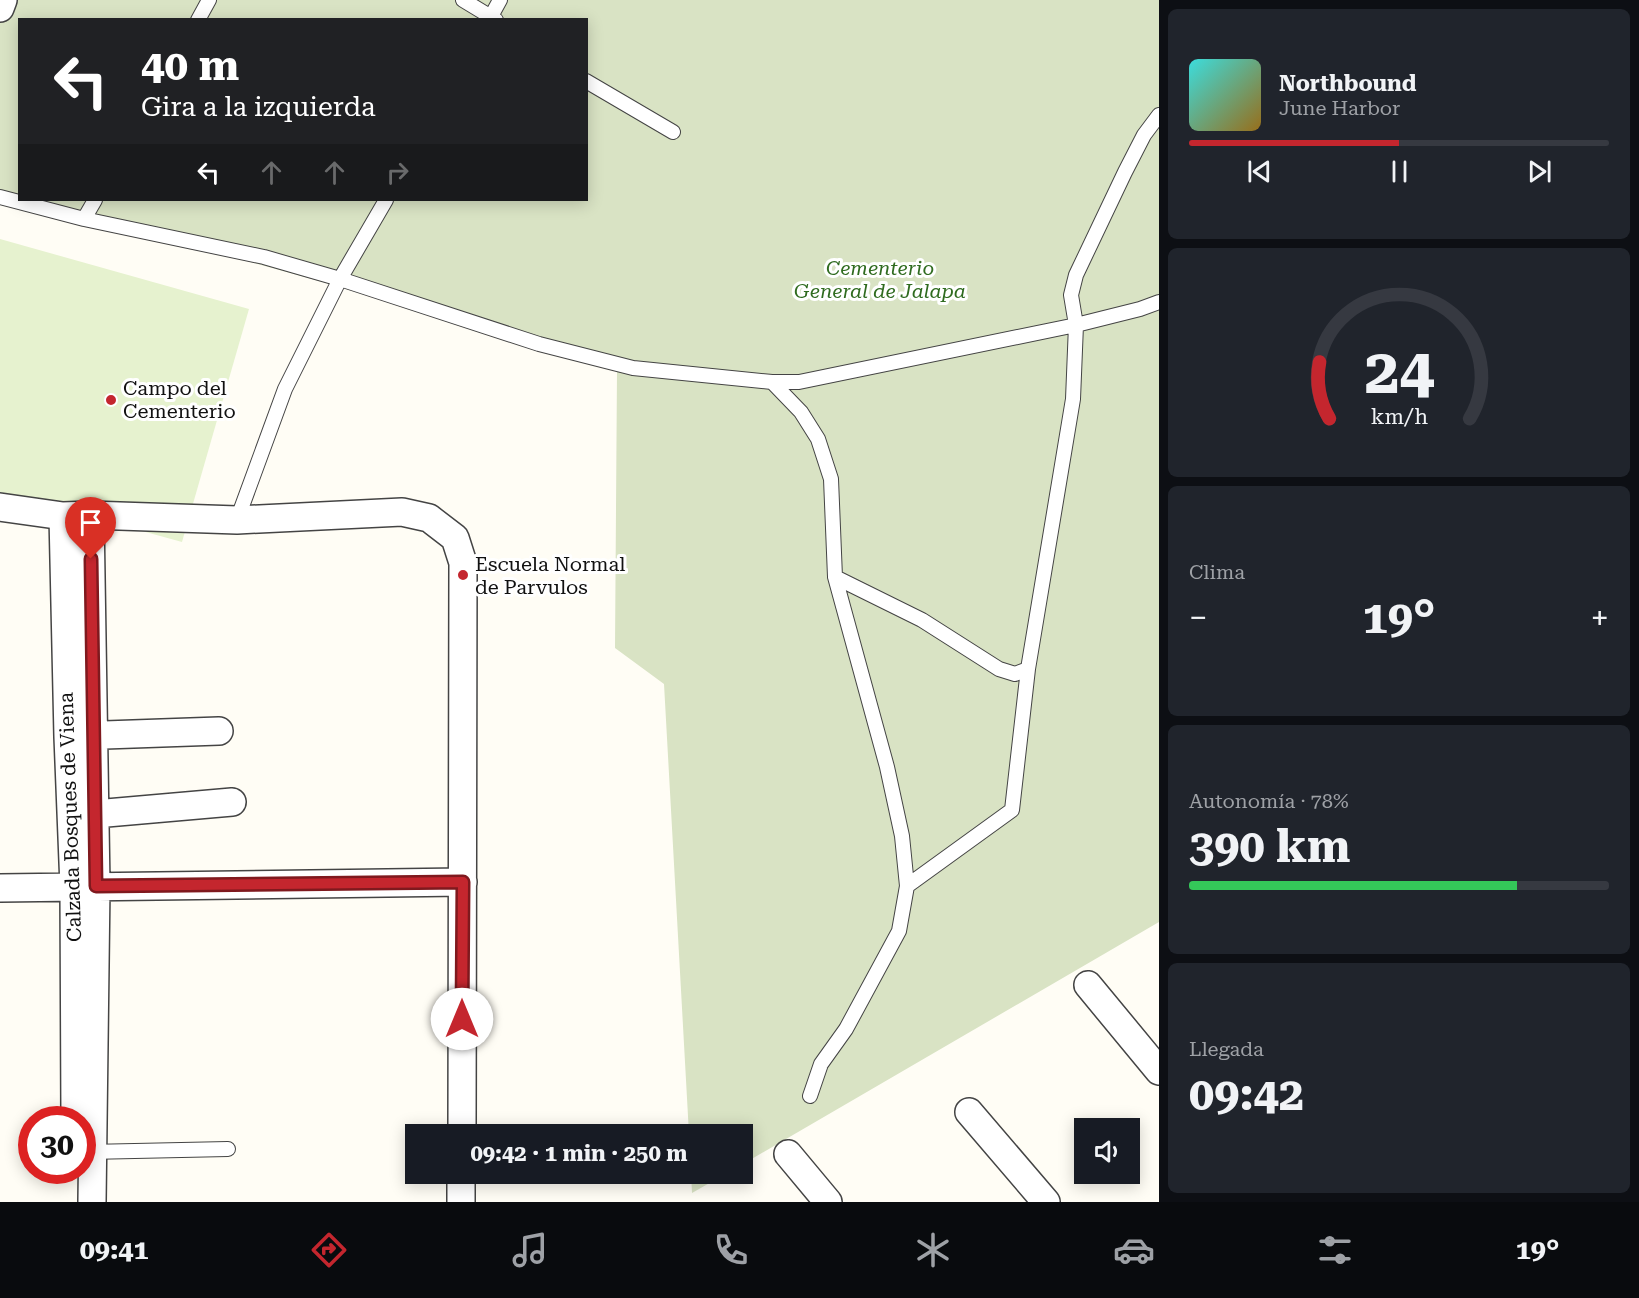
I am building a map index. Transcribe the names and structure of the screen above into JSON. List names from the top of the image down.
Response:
{
  "streets": {
    "street": ["Calzada Bosques de Viena"]
  },
  "parks": ["Cementerio General de Jalapa"],
  "places": ["Campo del Cementerio", "Escuela Normal de Parvulos"],
  "page": {
    "turn": ["40 m", "Gira a la izquierda"],
    "song": ["Northbound", "June Harbor"],
    "tile": [
      "Clima",
      ["Autonomía · 78%", "390 km"],
      ["Llegada", "09:42"]
    ],
    "heat": ["−", "19°", "+"],
    "limit": "30",
    "trip": "09:42 · 1 min · 250 m",
    "tabs": ["09:41", "19°"],
    "gauge": ["24", "km/h"]
  }
}
